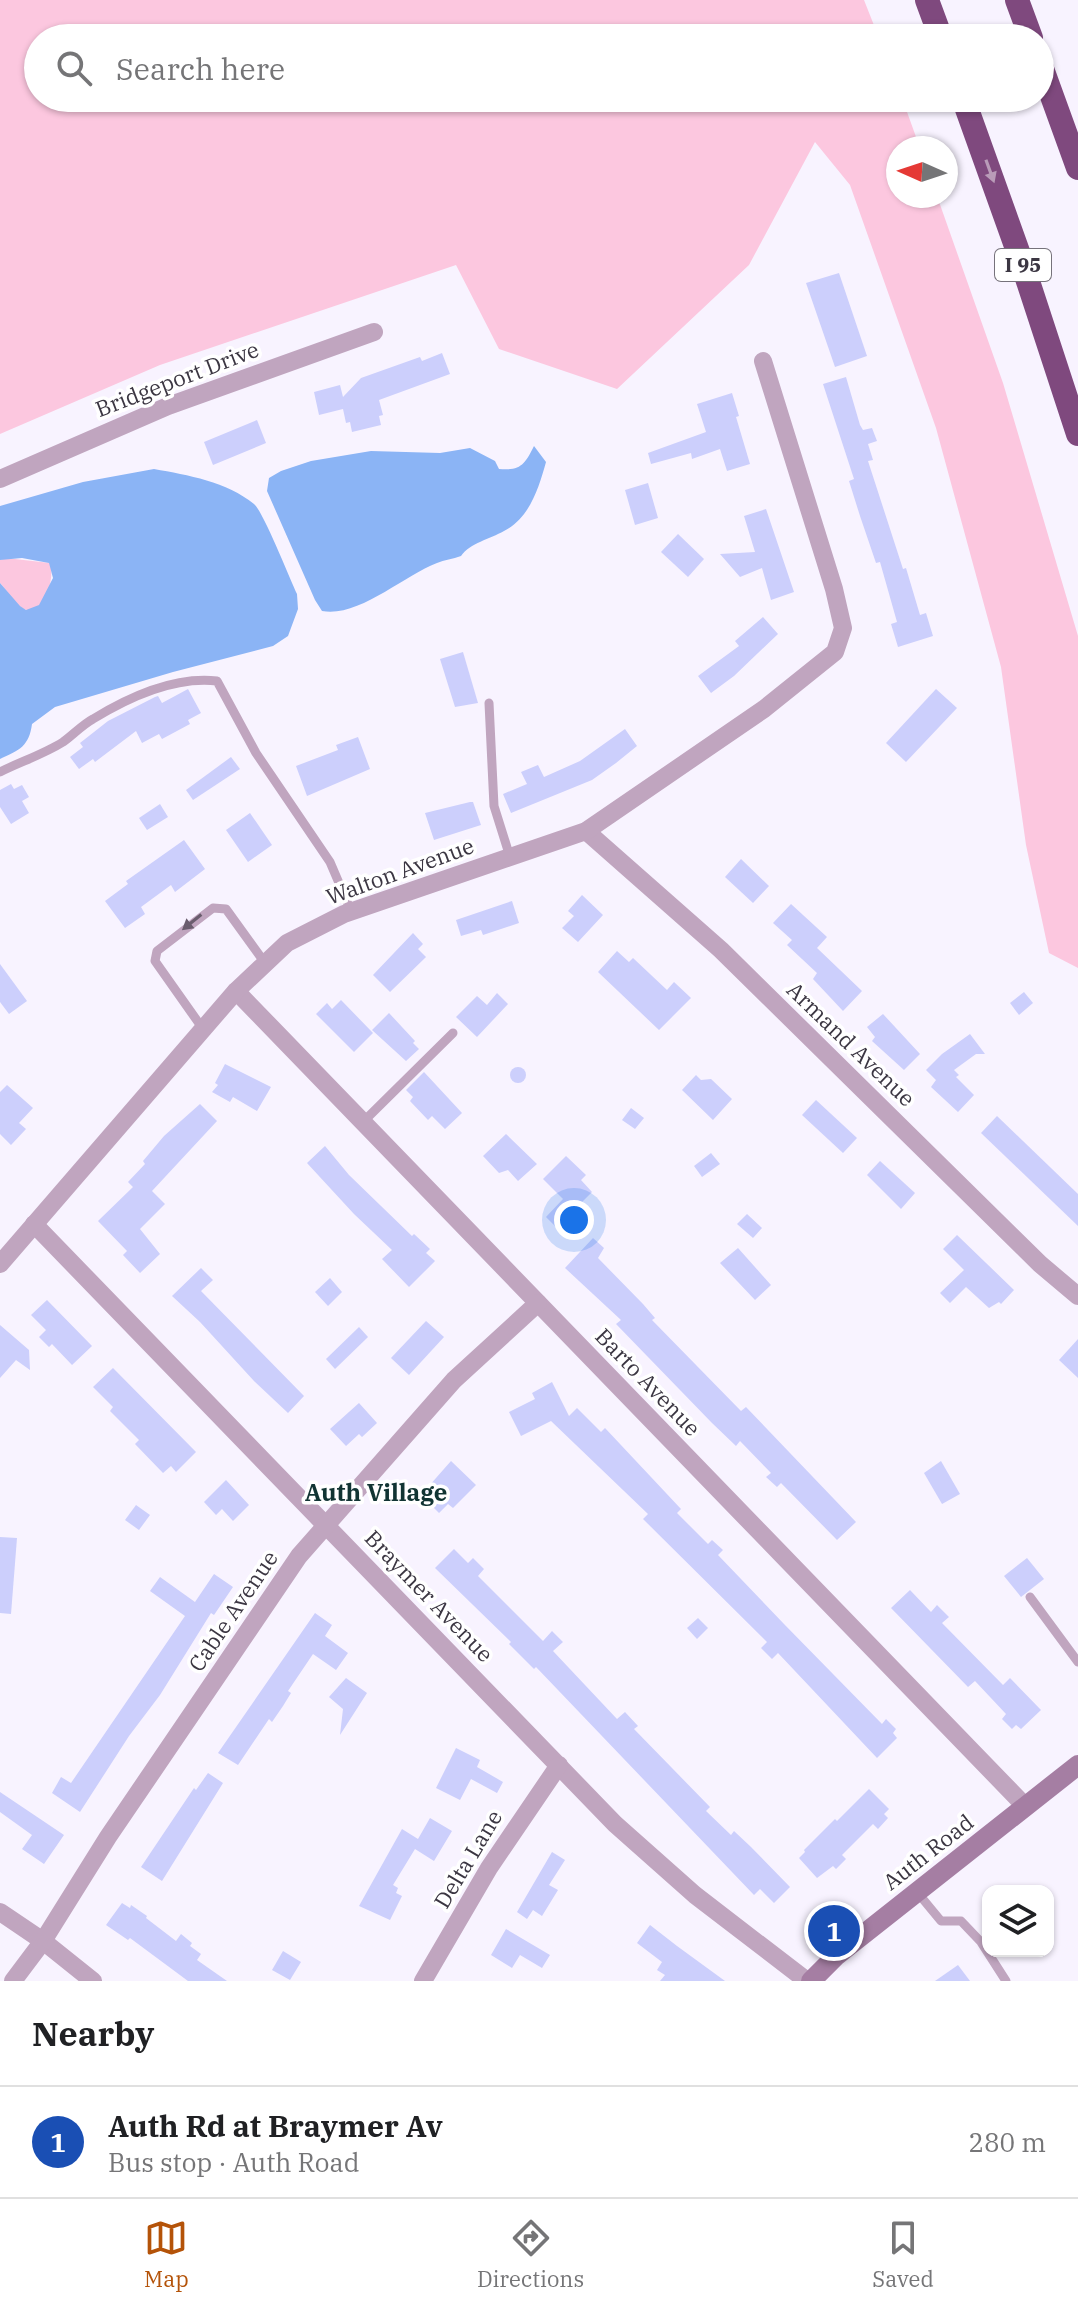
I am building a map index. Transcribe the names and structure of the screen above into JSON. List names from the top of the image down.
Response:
{
  "streets": {
    "highway": ["I 95"],
    "main road": ["Auth Road"],
    "street": [
      "Bridgeport Drive",
      "Walton Avenue",
      "Armand Avenue",
      "Barto Avenue",
      "Braymer Avenue",
      "Cable Avenue",
      "Delta Lane"
    ]
  },
  "crossings": [
    ["Walton Avenue", "Armand Avenue"],
    ["Walton Avenue", "Barto Avenue"],
    ["Walton Avenue", "Braymer Avenue"],
    ["Barto Avenue", "Cable Avenue"],
    ["Barto Avenue", "Auth Road"],
    ["Braymer Avenue", "Cable Avenue"],
    ["Braymer Avenue", "Auth Road"],
    ["Braymer Avenue", "Delta Lane"]
  ],
  "districts": ["Auth Village"],
  "north": "left",
  "page": {
    "search": "Search here",
    "pins": "1",
    "heading": "Nearby",
    "list": [
      {
        "mark": "1",
        "name": "Auth Rd at Braymer Av",
        "note": "Bus stop · Auth Road",
        "value": "280 m"
      }
    ],
    "nav": ["Map", "Directions", "Saved"]
  }
}
